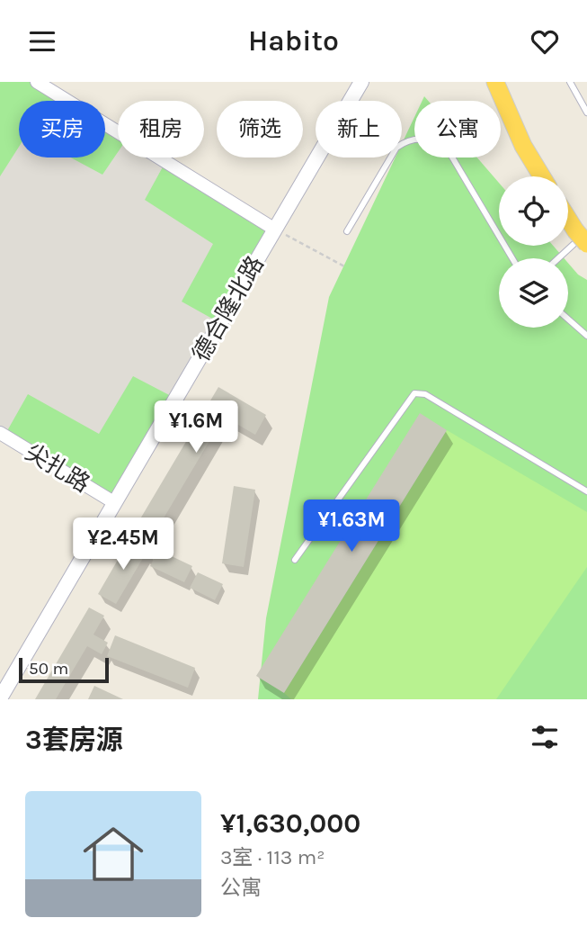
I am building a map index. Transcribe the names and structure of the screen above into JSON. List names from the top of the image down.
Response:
{
  "streets": {
    "main road": ["德合隆北路"],
    "street": ["尖扎路"]
  },
  "crossings": [
    ["德合隆北路", "尖扎路"]
  ],
  "scale_bar": "50 m",
  "page": {
    "header": "Habito",
    "chip": [
      "买房",
      "租房",
      "筛选",
      "新上",
      "公寓"
    ],
    "price": ["¥1.6M", "¥1.63M", "¥2.45M"],
    "scale": "50 m",
    "heading": "3套房源",
    "list": [
      {
        "name": "¥1,630,000",
        "note": "3室 · 113 m² · 公寓"
      }
    ]
  }
}
